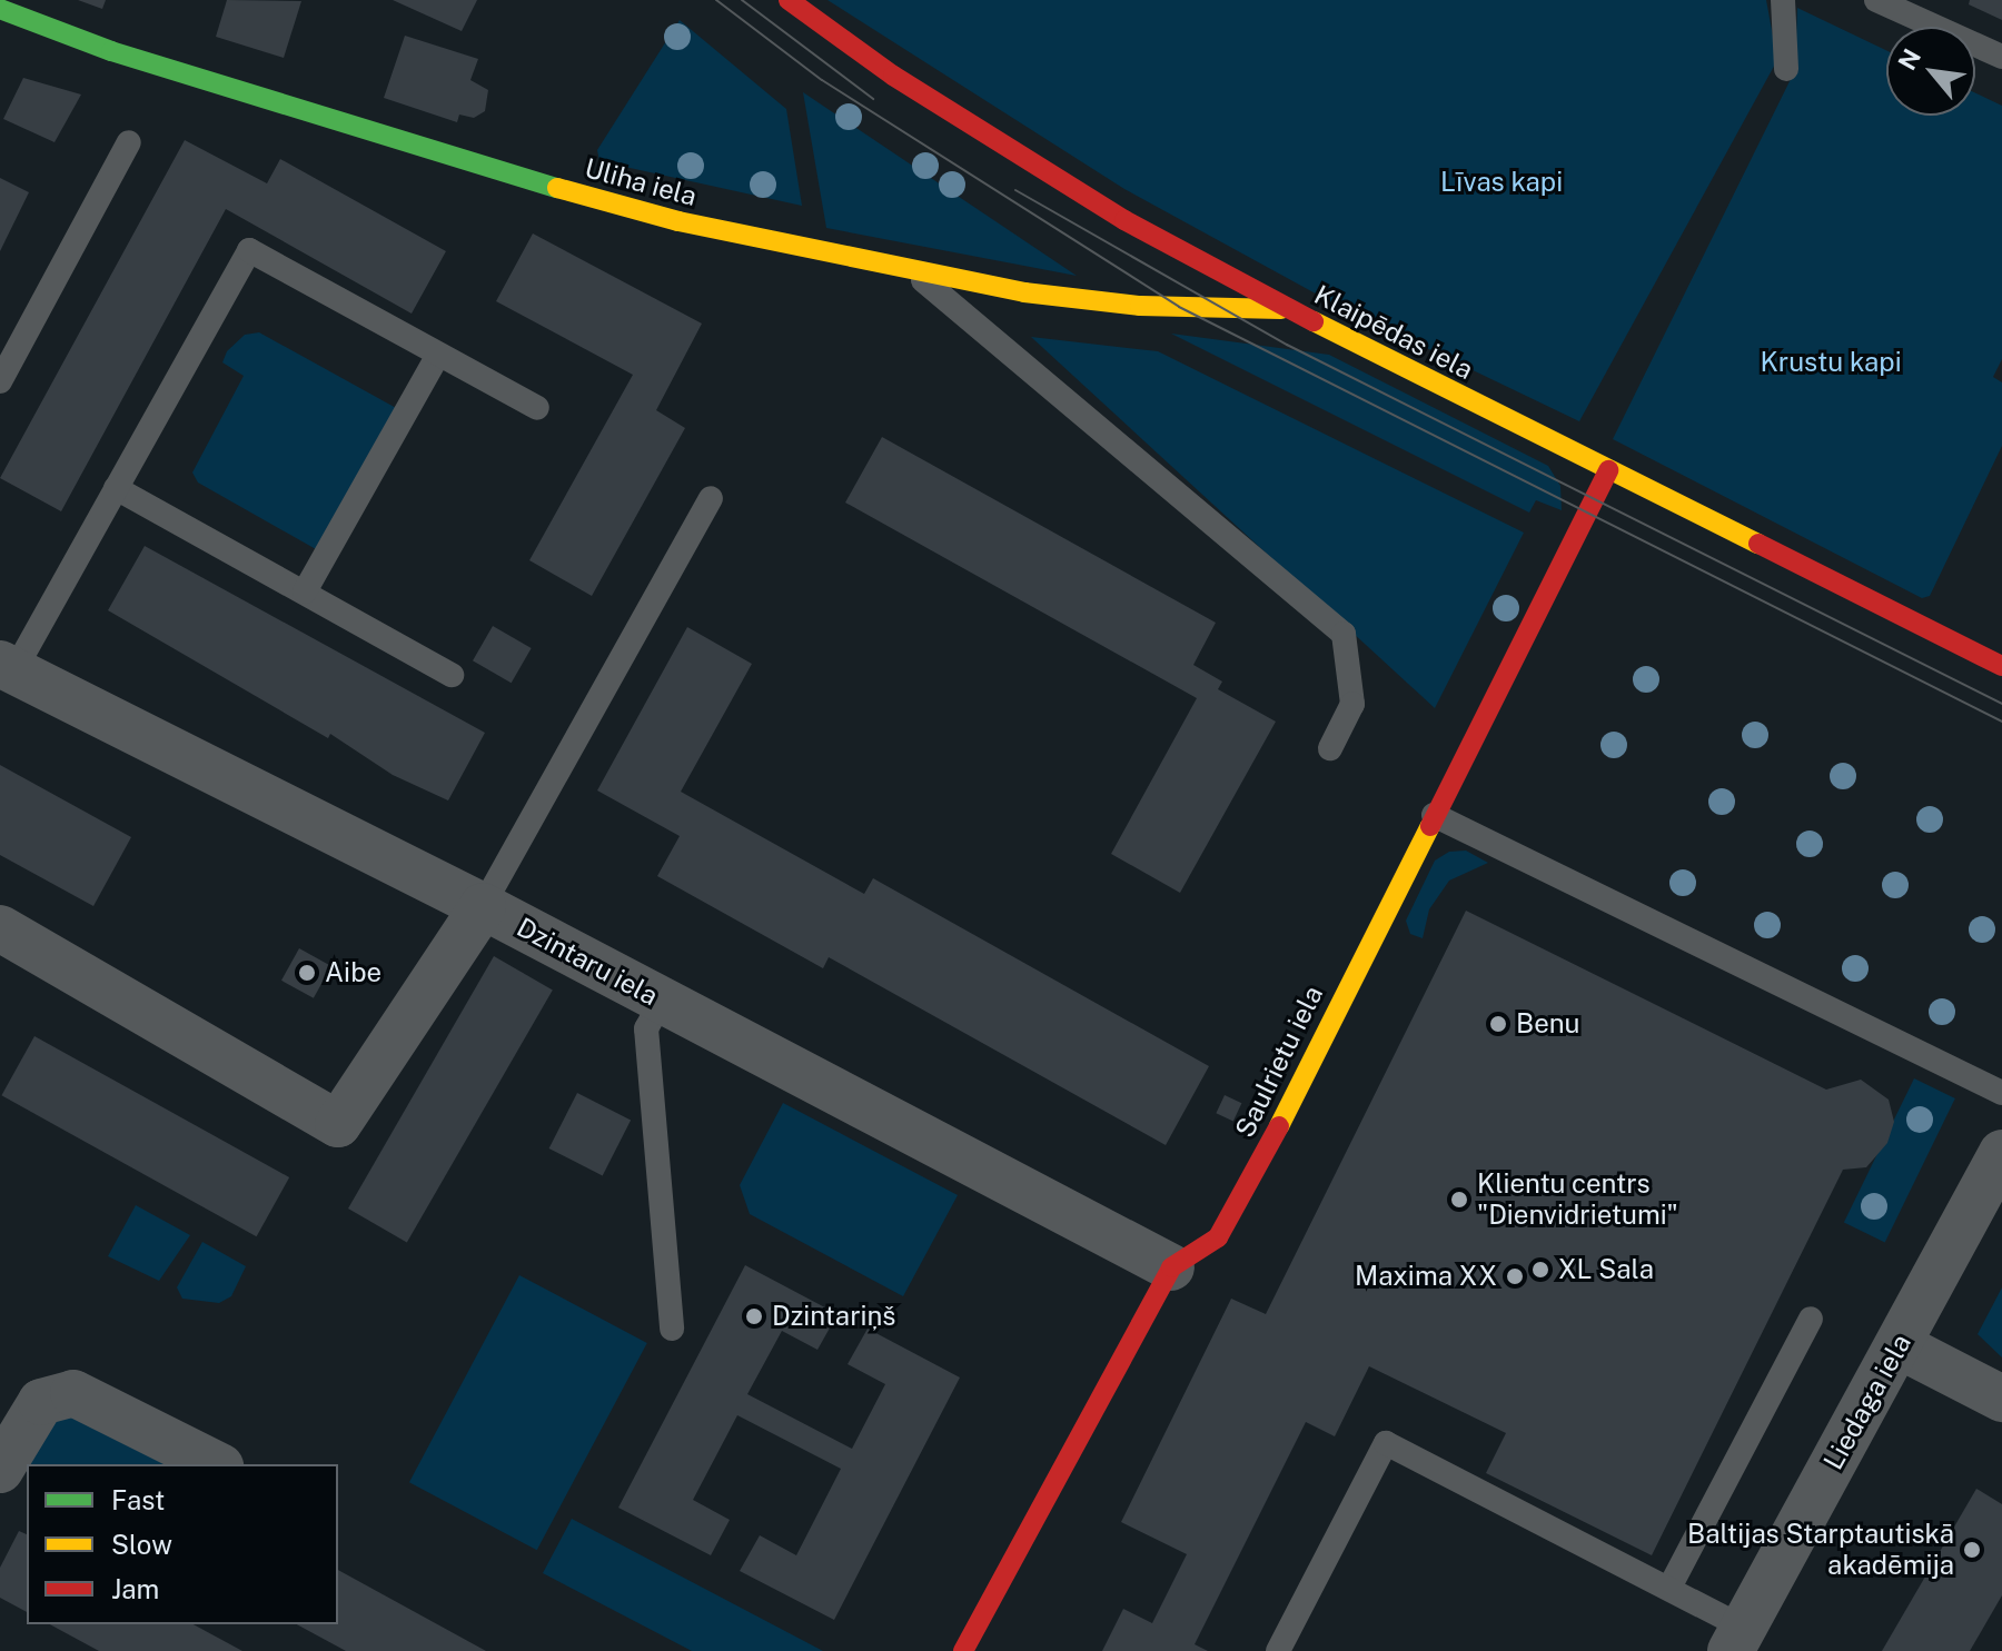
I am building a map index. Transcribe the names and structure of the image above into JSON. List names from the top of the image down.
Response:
{
  "streets": {
    "main road": ["Uliha iela", "Klaipēdas iela", "Saulrietu iela"],
    "street": ["Dzintaru iela", "Liedaga iela"]
  },
  "crossings": [
    ["Uliha iela", "Klaipēdas iela"],
    ["Klaipēdas iela", "Saulrietu iela"],
    ["Dzintaru iela", "Saulrietu iela"]
  ],
  "parks": ["Līvas kapi", "Krustu kapi"],
  "places": [
    "Aibe",
    "Benu",
    "Klientu centrs \"Dienvidrietumi\"",
    "XL Sala",
    "Maxima XX",
    "Dzintariņš",
    "Baltijas Starptautiskā akadēmija"
  ],
  "legend": ["Fast", "Slow", "Jam"],
  "north": "top left"
}
